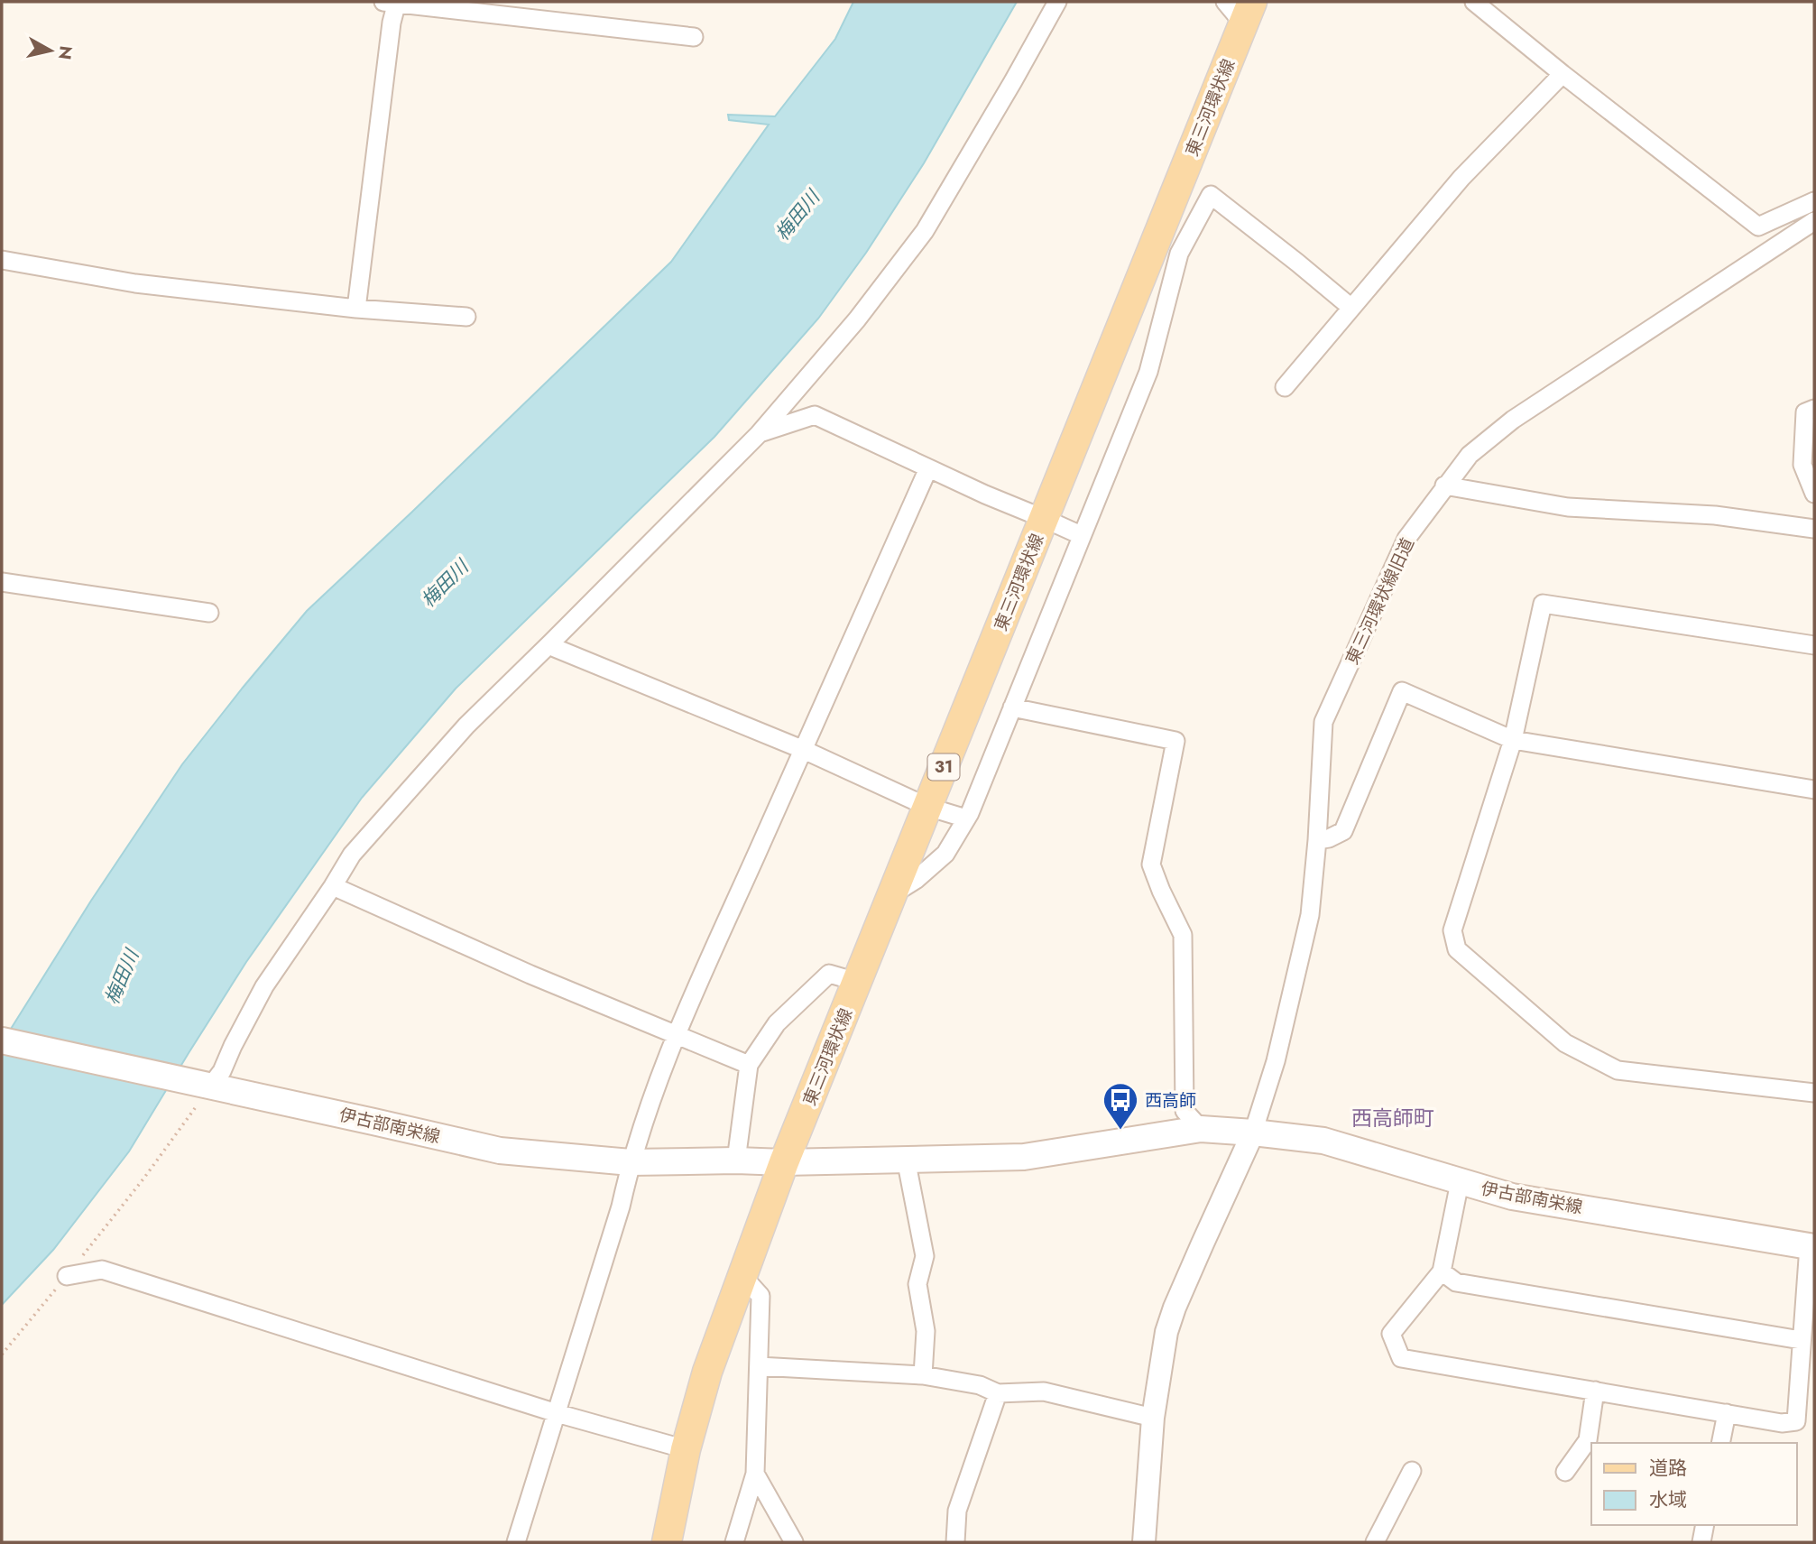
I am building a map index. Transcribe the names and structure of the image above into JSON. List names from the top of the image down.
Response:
{
  "streets": {
    "main road": ["東三河環状線", "31", "伊古部南栄線"],
    "street": ["東三河環状線旧道"]
  },
  "crossings": [
    ["東三河環状線", "伊古部南栄線"],
    ["東三河環状線旧道", "伊古部南栄線"]
  ],
  "districts": ["西高師町"],
  "water": ["梅田川"],
  "places": {
    "bus stop": ["西高師"]
  },
  "legend": ["道路", "水域"],
  "north": "right"
}
